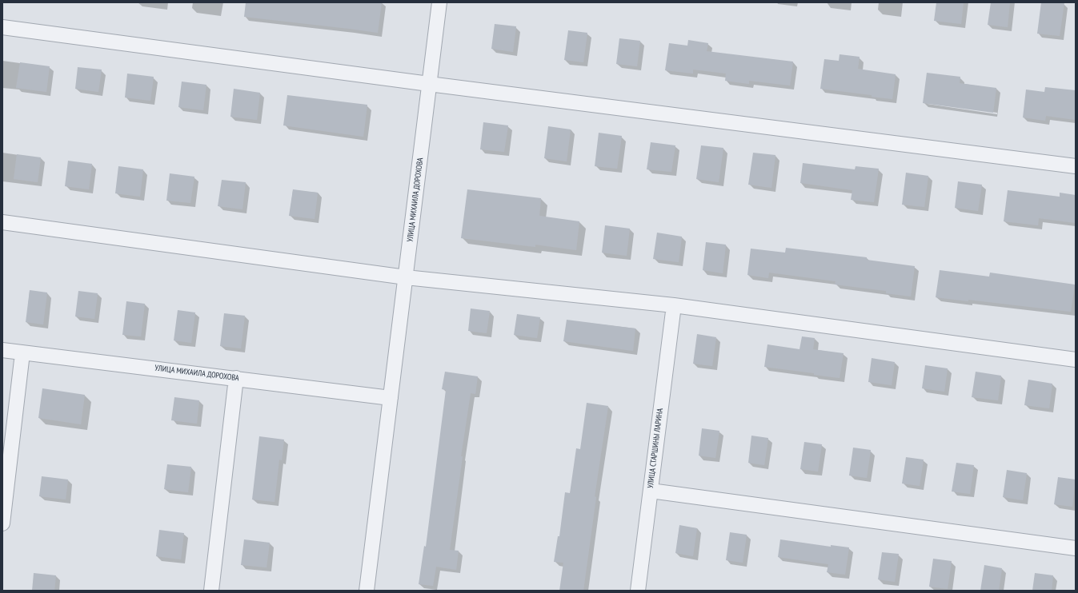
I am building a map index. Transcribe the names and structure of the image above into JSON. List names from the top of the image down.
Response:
{
  "streets": {
    "street": ["УЛИЦА МИХАИЛА ДОРОХОВА", "УЛИЦА СТАРШИНЫ ЛАРИНА"]
  }
}
